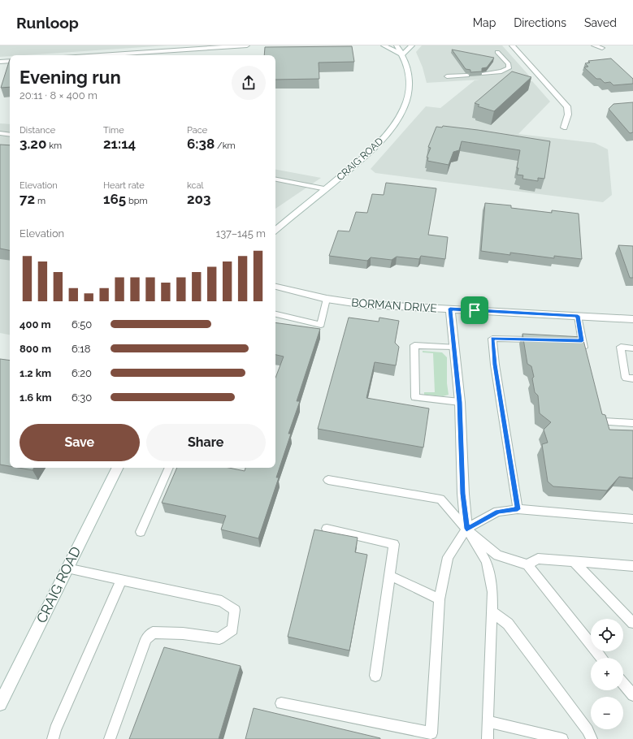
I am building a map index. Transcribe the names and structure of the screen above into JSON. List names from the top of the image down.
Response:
{
  "streets": {
    "street": ["CRAIG ROAD", "BORMAN DRIVE"]
  },
  "page": {
    "header": "Runloop",
    "nav": ["Map", "Directions", "Saved"],
    "heading": ["Evening run", "20:11 · 8 × 400 m"],
    "stats": [
      ["Distance", "3.20 km"],
      ["Time", "21:14"],
      ["Pace", "6:38 /km"],
      ["Elevation", "72 m"],
      ["Heart rate", "165 bpm"],
      ["kcal", "203"]
    ],
    "chart": ["Elevation", "137–145 m"],
    "list": [
      {
        "name": "400 m",
        "note": "6:50"
      },
      {
        "name": "800 m",
        "note": "6:18"
      },
      {
        "name": "1.2 km",
        "note": "6:20"
      },
      {
        "name": "1.6 km",
        "note": "6:30"
      }
    ],
    "buttons": ["Save", "Share"],
    "map_buttons": ["+", "−"]
  }
}
